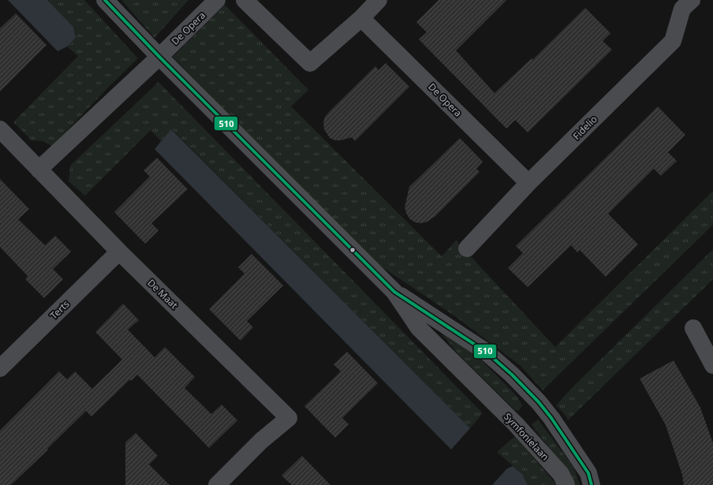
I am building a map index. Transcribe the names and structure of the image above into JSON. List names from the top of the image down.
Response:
{
  "streets": {
    "street": [
      "De Opera",
      "Fidelio",
      "De Maat",
      "Terts",
      "Symfonielaan"
    ]
  },
  "crossings": [
    ["De Opera", "Fidelio"],
    ["De Opera", "Symfonielaan"],
    ["De Maat", "Terts"]
  ],
  "lines": ["transit line 510"]
}
